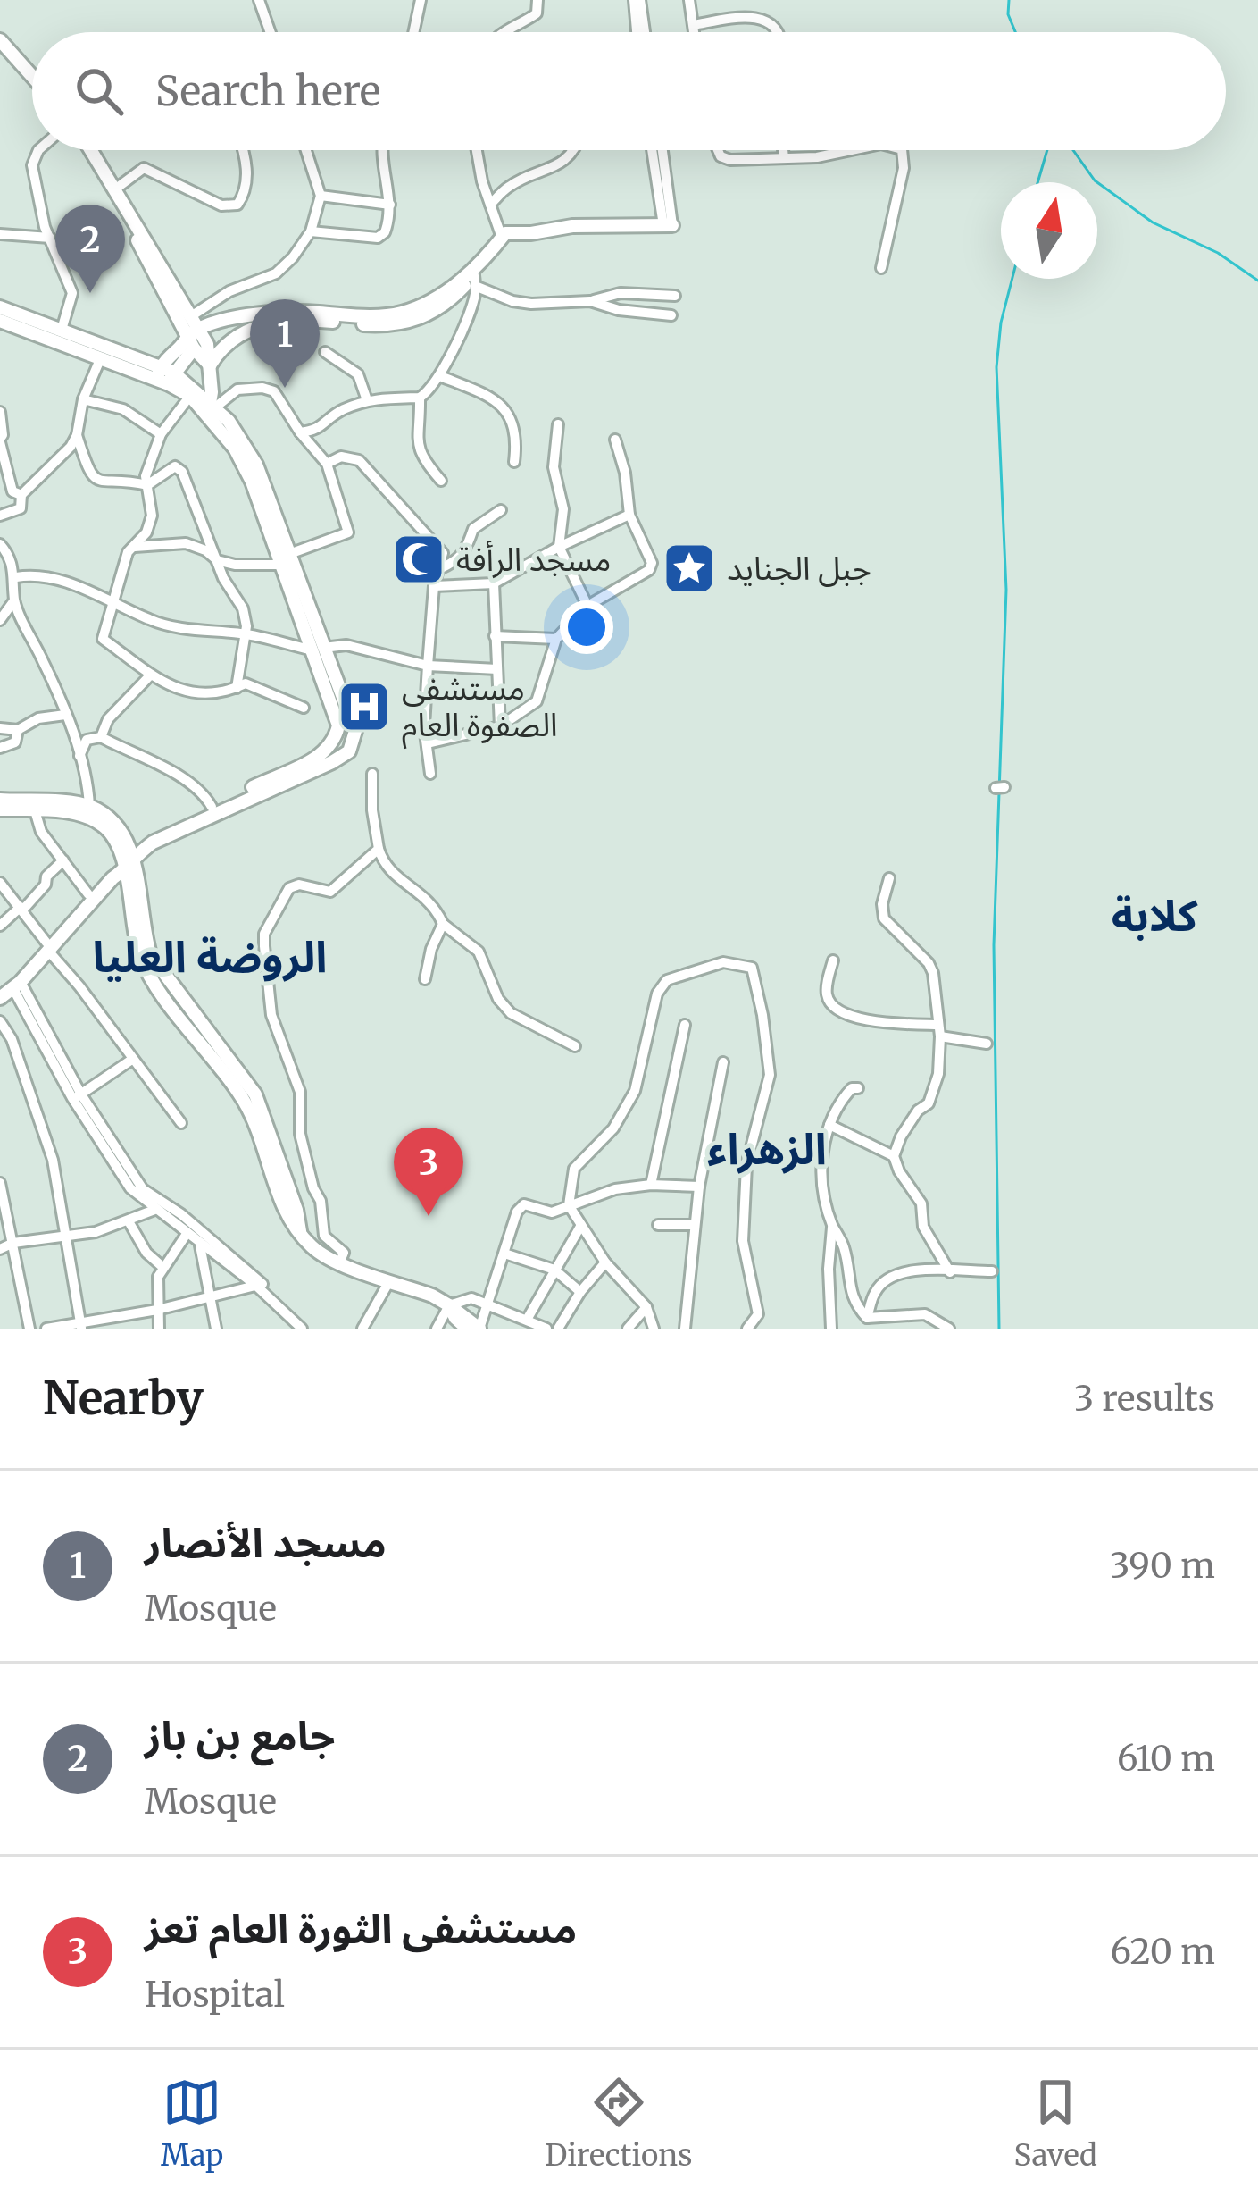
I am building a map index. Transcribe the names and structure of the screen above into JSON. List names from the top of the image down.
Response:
{
  "districts": ["كلابة", "الروضة العليا", "الزهراء"],
  "places": {
    "mosque": ["مسجد الرأفة"],
    "place": ["جبل الجنايد"],
    "hospital": ["مستشفى الصفوة العام"]
  },
  "north": "top",
  "page": {
    "search": "Search here",
    "pins": ["2", "1", "3"],
    "heading": ["Nearby", "3 results"],
    "list": [
      {
        "mark": "1",
        "name": "مسجد الأنصار",
        "note": "Mosque",
        "value": "390 m"
      },
      {
        "mark": "2",
        "name": "جامع بن باز",
        "note": "Mosque",
        "value": "610 m"
      },
      {
        "mark": "3",
        "name": "مستشفى الثورة العام تعز",
        "note": "Hospital",
        "value": "620 m"
      }
    ],
    "nav": ["Map", "Directions", "Saved"]
  }
}
